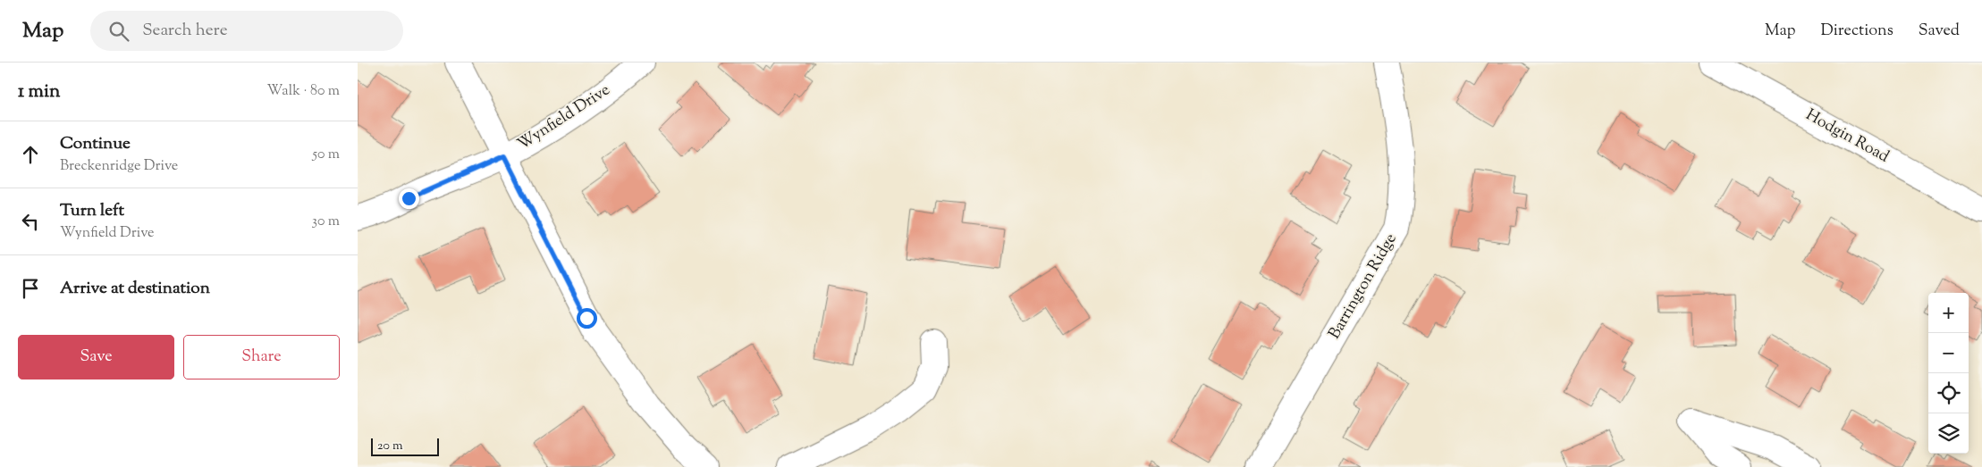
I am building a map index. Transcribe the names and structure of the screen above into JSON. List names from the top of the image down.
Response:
{
  "streets": {
    "street": ["Wynfield Drive", "Hodgin Road", "Barrington Ridge"]
  },
  "scale_bar": "20 m",
  "page": {
    "header": "Map",
    "search": "Search here",
    "nav": ["Map", "Directions", "Saved"],
    "heading": ["1 min", "Walk · 80 m"],
    "list": [
      ["Continue", "Breckenridge Drive", "50 m"],
      ["Turn left", "Wynfield Drive", "30 m"],
      "Arrive at destination"
    ],
    "map_buttons": ["+", "−"],
    "buttons": ["Save", "Share"],
    "scale": "20 m"
  }
}
